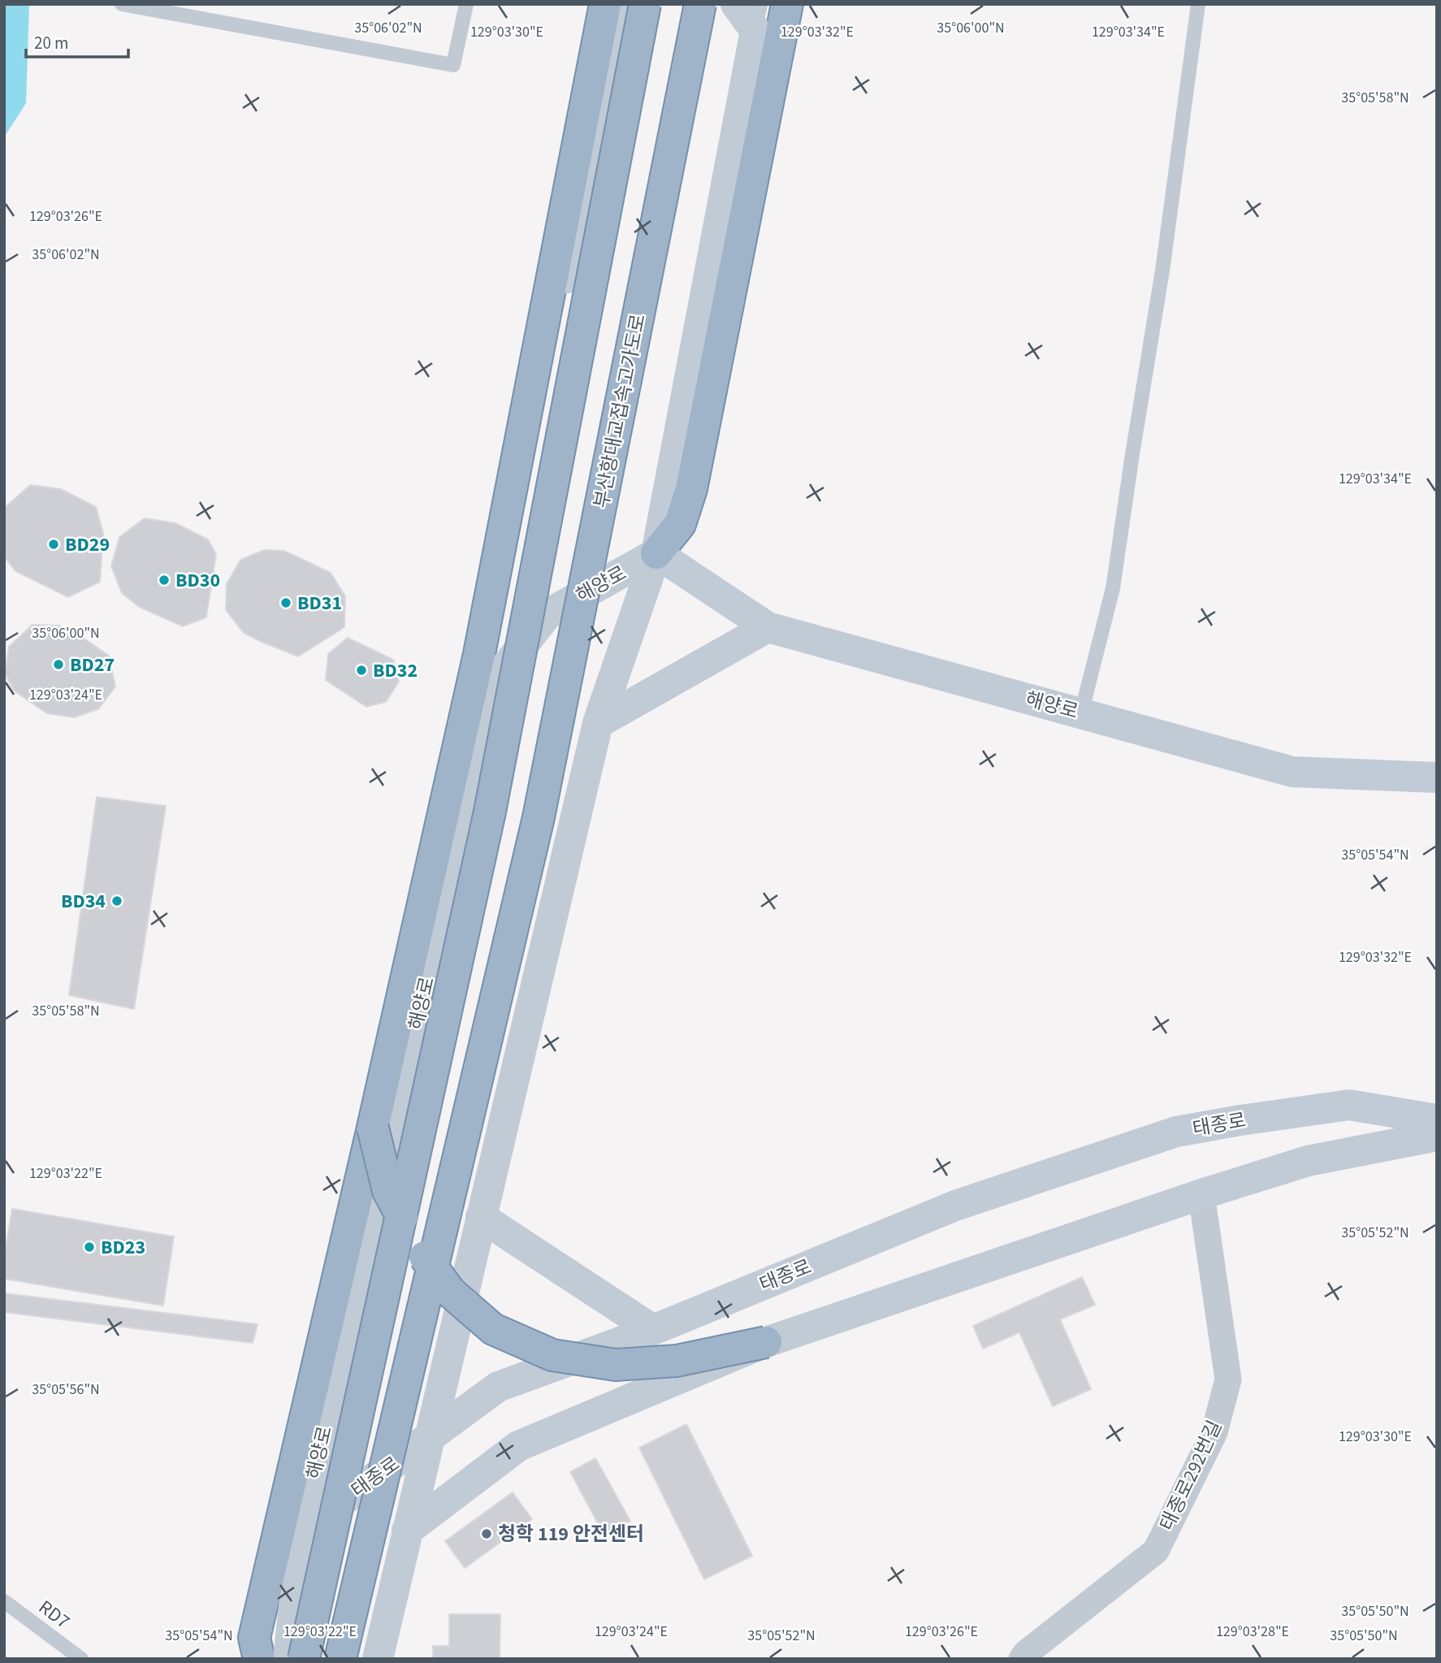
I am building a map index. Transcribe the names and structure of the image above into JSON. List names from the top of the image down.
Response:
{
  "streets": {
    "highway": ["부산항대교접속고가도로"],
    "main road": ["해양로", "태종로"],
    "street": ["태종로292번길"],
    "lane": ["RD7"]
  },
  "crossings": [
    ["해양로", "태종로"]
  ],
  "places": [
    "BD29",
    "BD30",
    "BD31",
    "BD27",
    "BD32",
    "BD34",
    "BD23",
    "청학 119 안전센터"
  ],
  "scale_bar": "20 m",
  "coordinates": [
    "35°06'02\"N",
    "35°06'00\"N",
    "129°03'30\"E",
    "129°03'32\"E",
    "129°03'34\"E",
    "35°05'58\"N",
    "129°03'26\"E",
    "129°03'24\"E",
    "35°05'54\"N",
    "129°03'22\"E",
    "35°05'52\"N",
    "35°05'56\"N",
    "35°05'50\"N",
    "129°03'28\"E"
  ]
}
